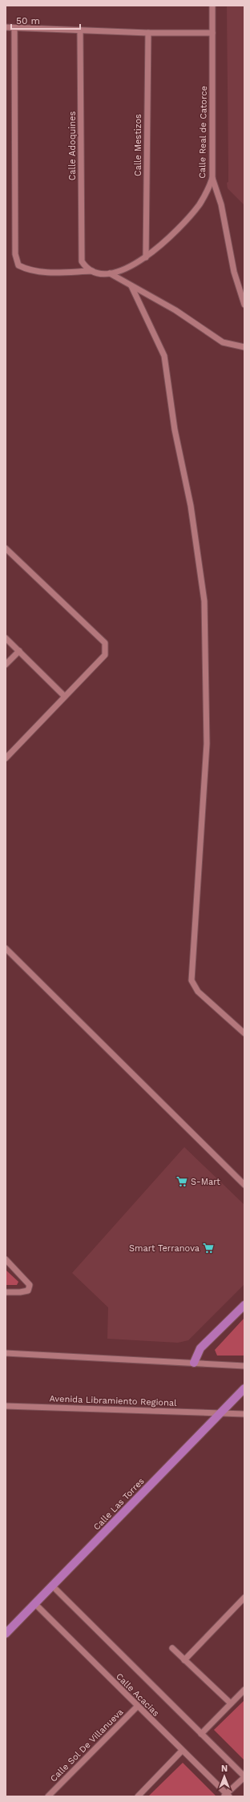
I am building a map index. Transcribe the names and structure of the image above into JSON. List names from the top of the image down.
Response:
{
  "streets": {
    "main road": ["Calle Las Torres"],
    "street": [
      "Calle Real de Catorce",
      "Calle Mestizos",
      "Calle Adoquines",
      "Avenida Libramiento Regional",
      "Calle Acacias",
      "Calle Sol De Villanueva"
    ]
  },
  "crossings": [
    ["Calle Real de Catorce", "Calle Mestizos"],
    ["Calle Real de Catorce", "Calle Adoquines"],
    ["Avenida Libramiento Regional", "Calle Las Torres"],
    ["Calle Las Torres", "Calle Acacias"],
    ["Calle Acacias", "Calle Sol De Villanueva"]
  ],
  "places": {
    "supermarket": ["S-Mart", "Smart Terranova"]
  },
  "scale_bar": "50 m",
  "north": "top"
}
